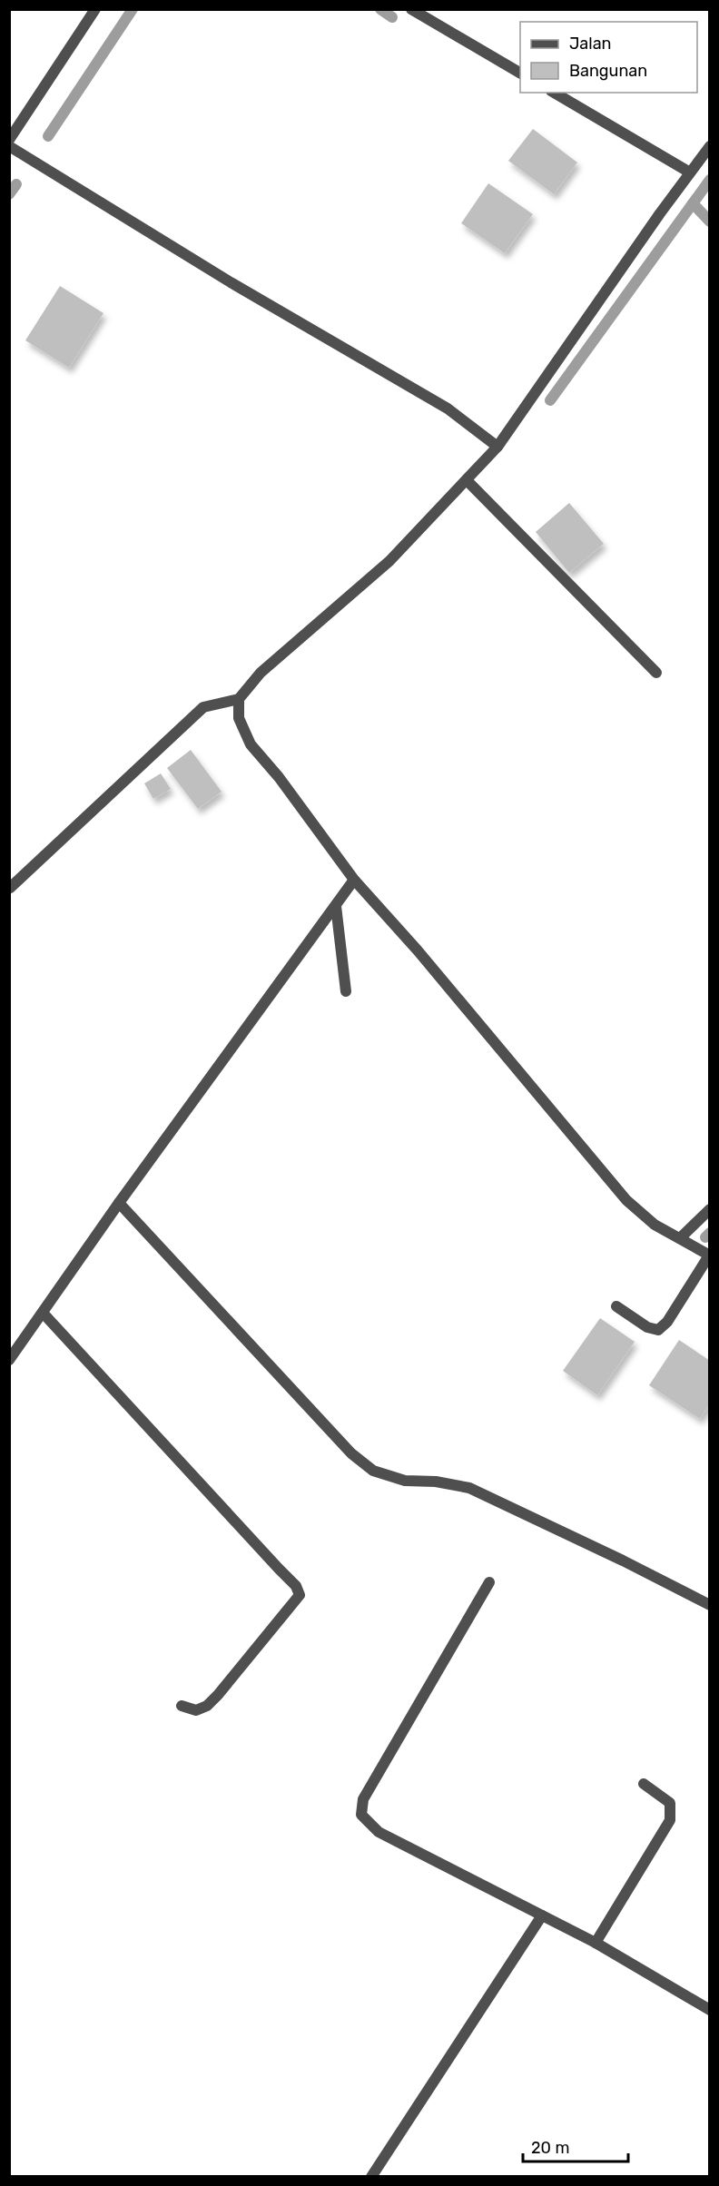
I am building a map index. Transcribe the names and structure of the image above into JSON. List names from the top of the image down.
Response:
{
  "legend": ["Jalan", "Bangunan"],
  "scale_bar": "20 m"
}
